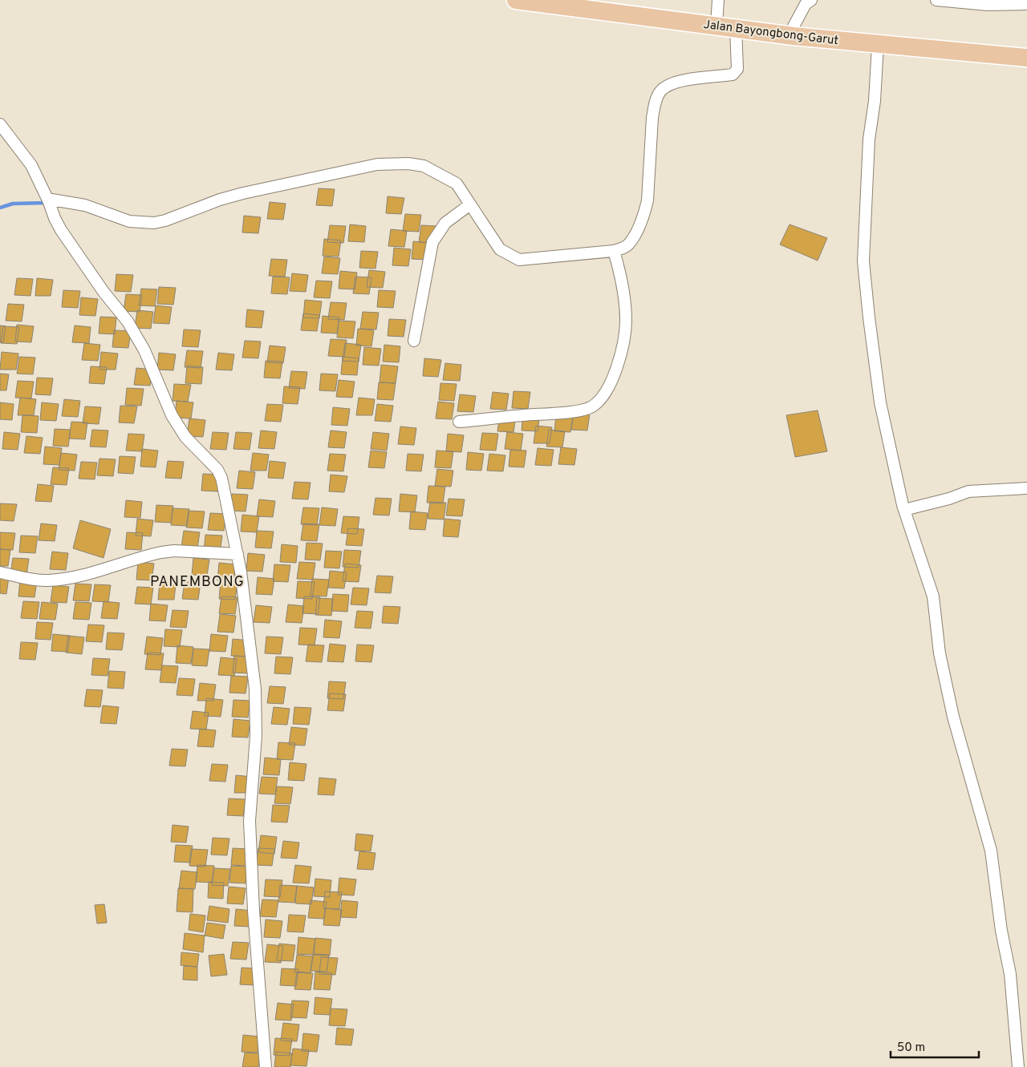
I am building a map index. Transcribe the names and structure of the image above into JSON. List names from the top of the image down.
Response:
{
  "streets": {
    "main road": ["Jalan Bayongbong-Garut"]
  },
  "districts": ["PANEMBONG"],
  "scale_bar": "50 m"
}
